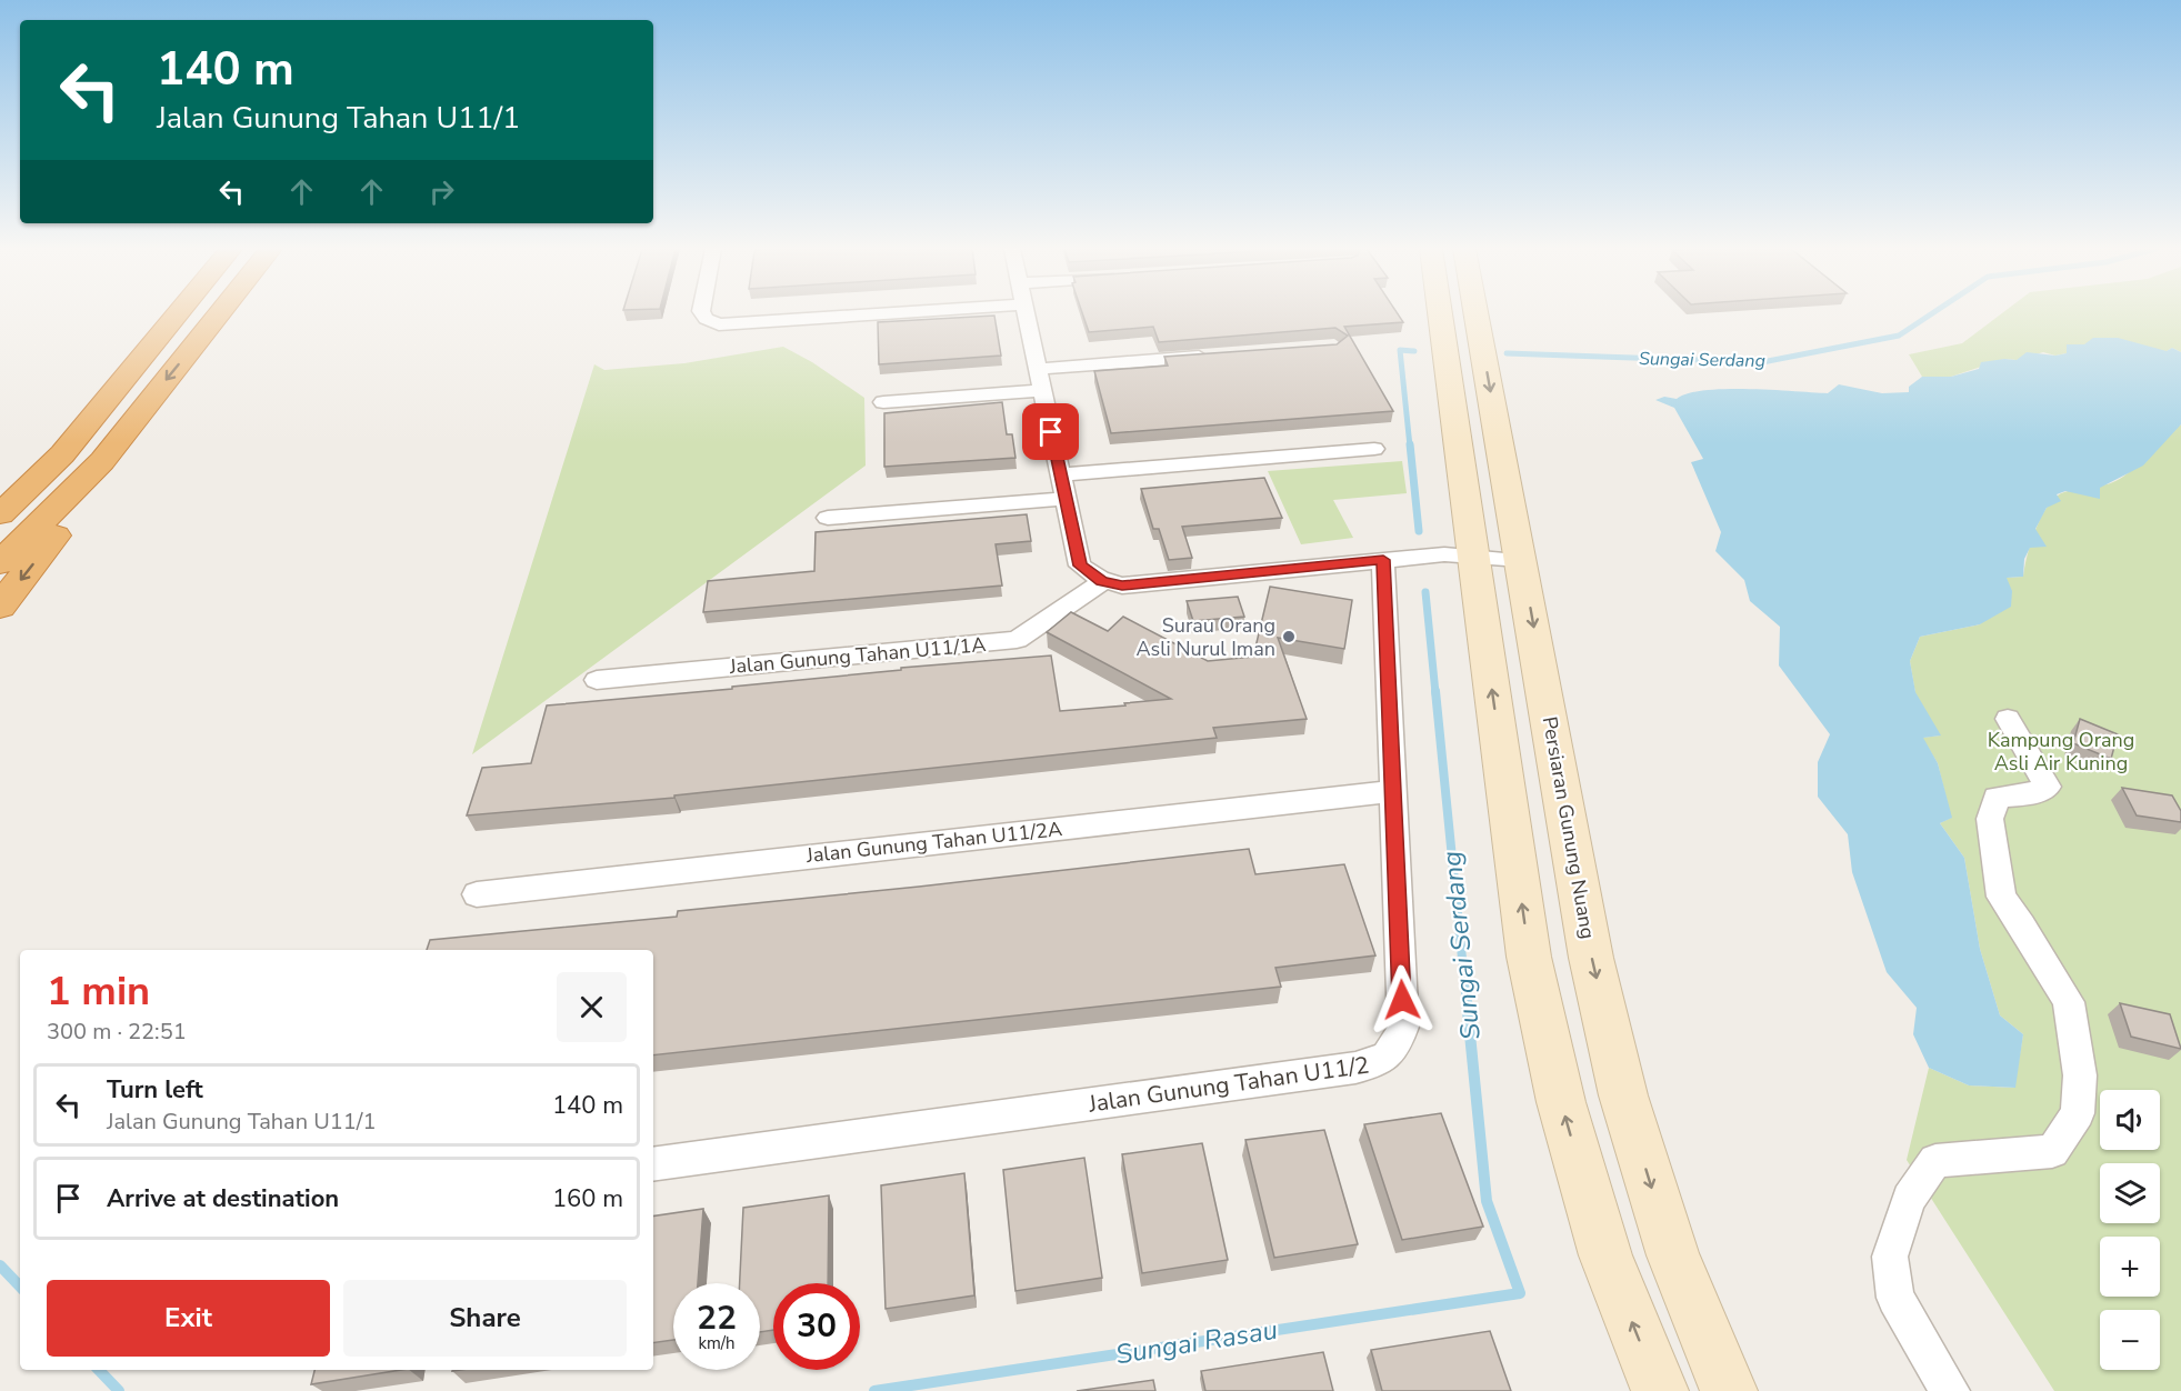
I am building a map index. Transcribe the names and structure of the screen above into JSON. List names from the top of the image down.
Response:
{
  "streets": {
    "street": [
      "Jalan Gunung Tahan U11/1A",
      "Persiaran Gunung Nuang",
      "Jalan Gunung Tahan U11/2A",
      "Jalan Gunung Tahan U11/2"
    ]
  },
  "crossings": [
    ["Jalan Gunung Tahan U11/2A", "Jalan Gunung Tahan U11/2"]
  ],
  "water": ["Sungai Serdang", "Sungai Rasau"],
  "parks": ["Kampung Orang Asli Air Kuning"],
  "places": ["Surau Orang Asli Nurul Iman"],
  "page": {
    "turn": ["140 m", "Jalan Gunung Tahan U11/1"],
    "heading": ["1 min", "300 m · 22:51"],
    "list": [
      {
        "name": "Turn left",
        "note": "Jalan Gunung Tahan U11/1",
        "value": "140 m"
      },
      {
        "name": "Arrive at destination",
        "value": "160 m"
      }
    ],
    "map_buttons": ["+", "−"],
    "buttons": ["Exit", "Share"],
    "speed": "22 km/h",
    "limit": "30"
  }
}
